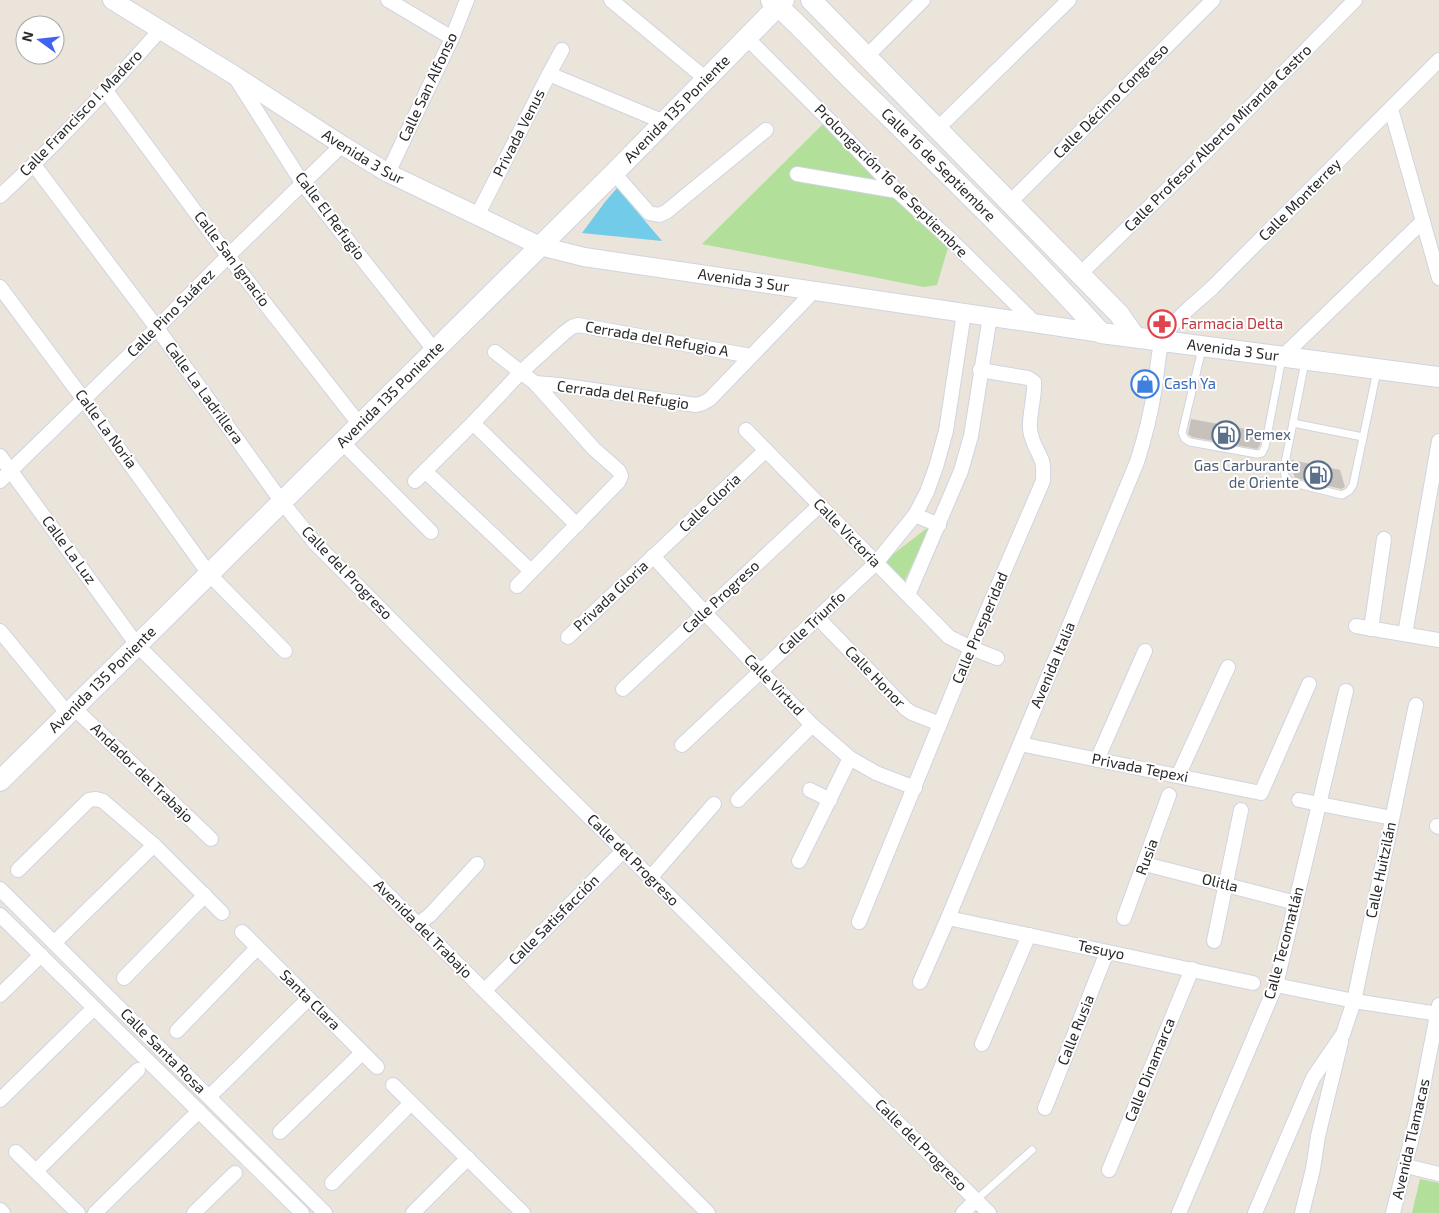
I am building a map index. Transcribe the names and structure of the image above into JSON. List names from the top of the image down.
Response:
{
  "streets": {
    "main road": ["Avenida 135 Poniente", "Avenida 3 Sur", "Calle 16 de Septiembre"],
    "street": [
      "Calle San Alfonso",
      "Calle Décimo Congreso",
      "Calle Francisco I. Madero",
      "Privada Venus",
      "Calle Profesor Alberto Miranda Castro",
      "Prolongación 16 de Septiembre",
      "Calle Monterrey",
      "Calle El Refugio",
      "Calle San Ignacio",
      "Calle Pino Suárez",
      "Cerrada del Refugio A",
      "Calle La Ladrillera",
      "Cerrada del Refugio",
      "Calle La Noria",
      "Calle Gloria",
      "Calle Victoria",
      "Calle La Luz",
      "Calle del Progreso",
      "Privada Gloria",
      "Calle Progreso",
      "Calle Triunfo",
      "Calle Prosperidad",
      "Avenida Italia",
      "Calle Honor",
      "Calle Virtud",
      "Privada Tepexi",
      "Andador del Trabajo",
      "Rusia",
      "Calle Huitzilán",
      "Olitla",
      "Calle Satisfacción",
      "Avenida del Trabajo",
      "Calle Tecomatlán",
      "Tesuyo",
      "Santa Clara",
      "Calle Rusia",
      "Calle Santa Rosa",
      "Calle Dinamarca",
      "Avenida Tlamacas"
    ]
  },
  "crossings": [
    ["Calle San Alfonso", "Avenida 3 Sur"],
    ["Calle Décimo Congreso", "Calle 16 de Septiembre"],
    ["Avenida 135 Poniente", "Avenida 3 Sur"],
    ["Avenida 135 Poniente", "Calle 16 de Septiembre"],
    ["Avenida 135 Poniente", "Prolongación 16 de Septiembre"],
    ["Avenida 135 Poniente", "Calle El Refugio"],
    ["Avenida 135 Poniente", "Calle San Ignacio"],
    ["Avenida 135 Poniente", "Calle La Ladrillera"],
    ["Avenida 135 Poniente", "Calle La Noria"],
    ["Avenida 135 Poniente", "Calle La Luz"],
    ["Avenida 135 Poniente", "Calle del Progreso"],
    ["Avenida 135 Poniente", "Andador del Trabajo"],
    ["Avenida 135 Poniente", "Avenida del Trabajo"],
    ["Calle Francisco I. Madero", "Avenida 3 Sur"],
    ["Calle Francisco I. Madero", "Calle San Ignacio"],
    ["Calle Francisco I. Madero", "Calle La Ladrillera"],
    ["Privada Venus", "Avenida 3 Sur"],
    ["Calle Profesor Alberto Miranda Castro", "Calle 16 de Septiembre"],
    ["Avenida 3 Sur", "Calle 16 de Septiembre"],
    ["Avenida 3 Sur", "Prolongación 16 de Septiembre"],
    ["Avenida 3 Sur", "Calle Monterrey"],
    ["Avenida 3 Sur", "Calle El Refugio"],
    ["Avenida 3 Sur", "Calle Pino Suárez"],
    ["Avenida 3 Sur", "Cerrada del Refugio"],
    ["Avenida 3 Sur", "Calle Triunfo"],
    ["Avenida 3 Sur", "Avenida Italia"],
    ["Calle Monterrey", "Avenida Italia"],
    ["Calle El Refugio", "Calle Pino Suárez"],
    ["Calle San Ignacio", "Calle Pino Suárez"],
    ["Calle Pino Suárez", "Calle La Ladrillera"],
    ["Calle Pino Suárez", "Calle La Noria"],
    ["Calle Pino Suárez", "Calle La Luz"],
    ["Cerrada del Refugio A", "Cerrada del Refugio"],
    ["Calle La Ladrillera", "Calle del Progreso"],
    ["Calle Gloria", "Calle Victoria"],
    ["Calle Gloria", "Privada Gloria"],
    ["Calle Gloria", "Calle Virtud"],
    ["Calle Victoria", "Calle Progreso"],
    ["Calle Victoria", "Calle Triunfo"],
    ["Calle Victoria", "Calle Prosperidad"],
    ["Calle La Luz", "Avenida del Trabajo"],
    ["Calle del Progreso", "Calle Satisfacción"],
    ["Privada Gloria", "Calle Virtud"],
    ["Calle Progreso", "Calle Virtud"],
    ["Calle Triunfo", "Calle Honor"],
    ["Calle Triunfo", "Calle Virtud"],
    ["Calle Prosperidad", "Calle Honor"],
    ["Calle Prosperidad", "Calle Virtud"],
    ["Avenida Italia", "Privada Tepexi"],
    ["Avenida Italia", "Tesuyo"],
    ["Rusia", "Olitla"],
    ["Olitla", "Calle Tecomatlán"],
    ["Calle Satisfacción", "Avenida del Trabajo"],
    ["Tesuyo", "Calle Rusia"],
    ["Tesuyo", "Calle Dinamarca"]
  ],
  "places": {
    "pharmacy": ["Farmacia Delta"],
    "shop": ["Cash Ya"],
    "fuel station": ["Pemex", "Gas Carburante de Oriente"]
  },
  "north": "left"
}
